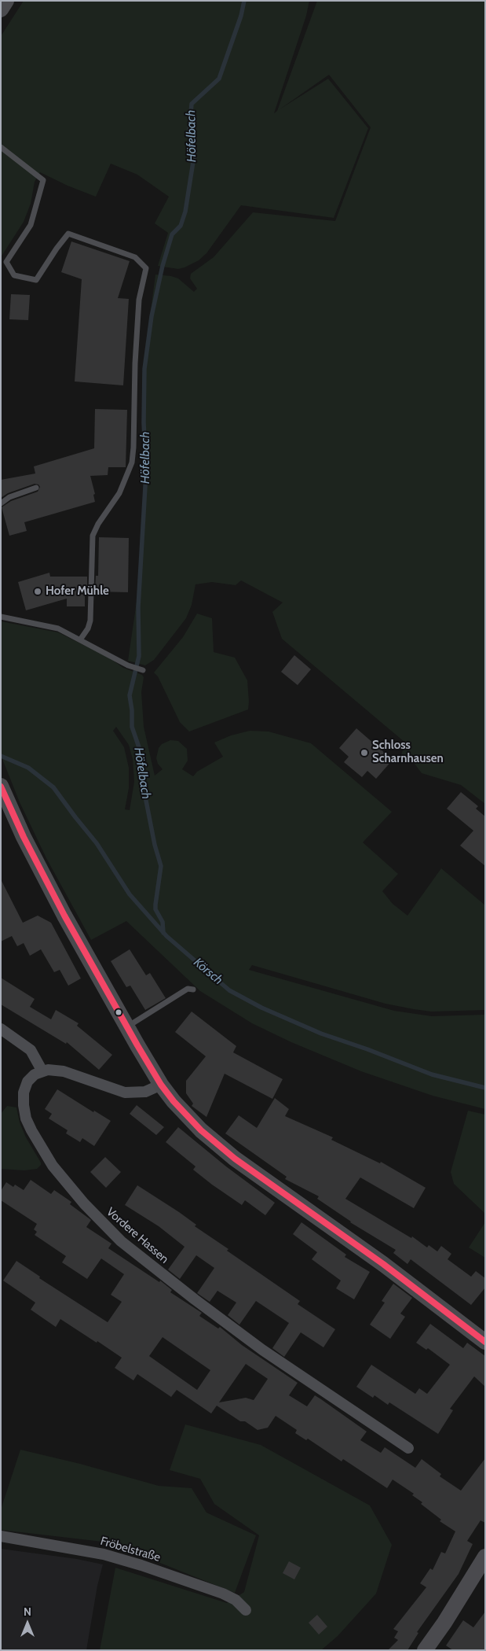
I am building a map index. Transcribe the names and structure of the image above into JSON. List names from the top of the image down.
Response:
{
  "streets": {
    "street": ["Vordere Hassen", "Fröbelstraße"]
  },
  "water": ["Höfelbach", "Körsch"],
  "places": ["Hofer Mühle", "Schloss Scharnhausen"],
  "north": "top"
}
